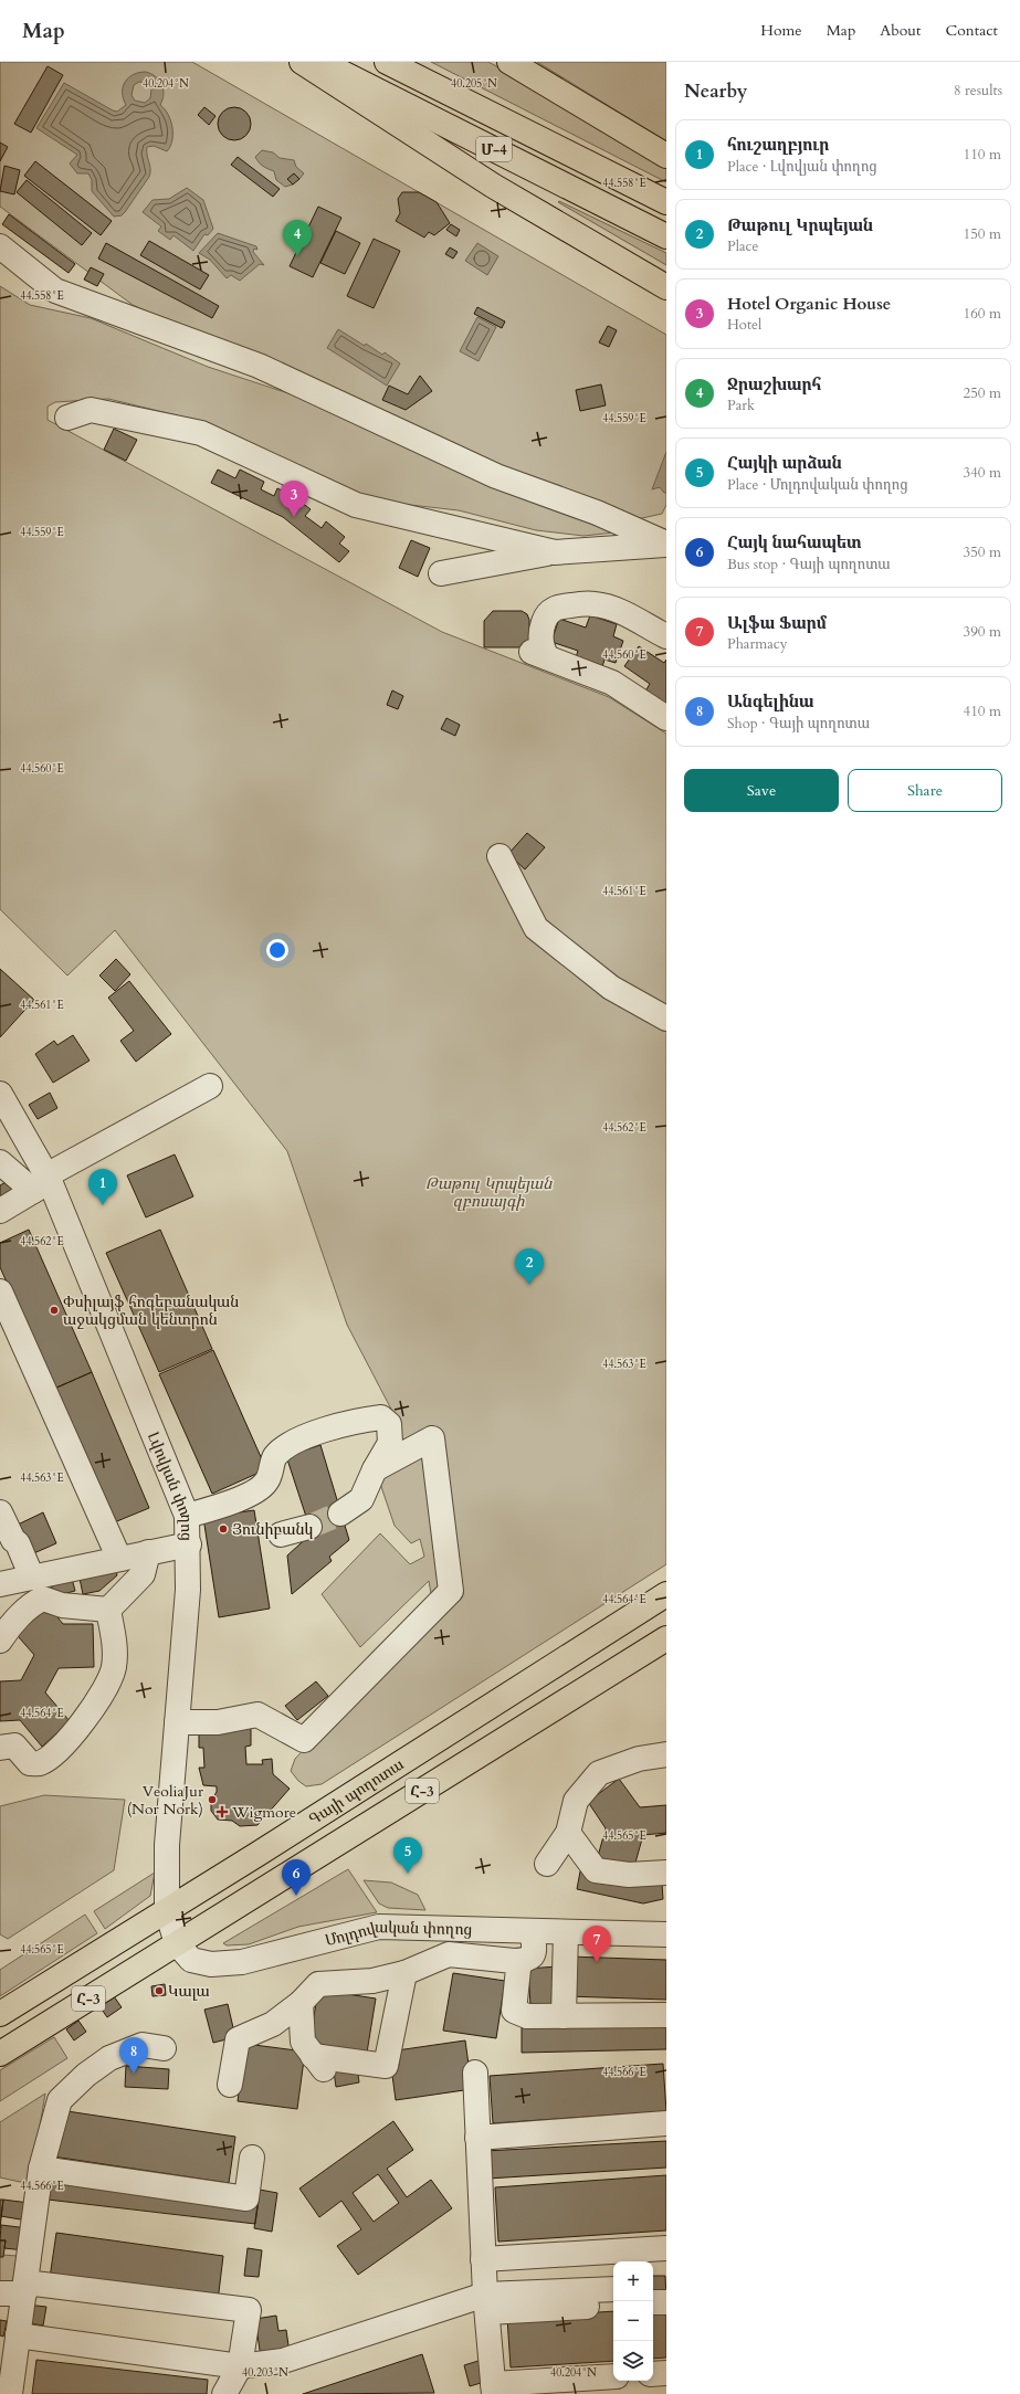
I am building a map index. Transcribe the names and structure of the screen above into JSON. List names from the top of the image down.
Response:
{
  "streets": {
    "main road": ["Մ-4", "Հ-3", "Գայի պողոտա"],
    "street": ["Լվովյան փողոց", "Մոլդովական փողոց"]
  },
  "crossings": [
    ["Լվովյան փողոց", "Գայի պողոտա"],
    ["Լվովյան փողոց", "Մոլդովական փողոց"],
    ["Գայի պողոտա", "Մոլդովական փողոց"]
  ],
  "parks": ["Թաթուլ Կրպեյան զբոսայգի"],
  "places": {
    "other": [
      "Փսիլայֆ հոգեբանական աջակցման կենտրոն",
      "Յունիբանկ",
      "VeoliaJur (Nor Nork)",
      "Կալա"
    ],
    "health": ["Wigmore"]
  },
  "page": {
    "header": "Map",
    "nav": [
      "Home",
      "Map",
      "About",
      "Contact"
    ],
    "heading": ["Nearby", "8 results"],
    "list": [
      {
        "mark": "1",
        "name": "հուշաղբյուր",
        "note": "Place · Լվովյան փողոց",
        "value": "110 m"
      },
      {
        "mark": "2",
        "name": "Թաթուլ Կրպեյան",
        "note": "Place",
        "value": "150 m"
      },
      {
        "mark": "3",
        "name": "Hotel Organic House",
        "note": "Hotel",
        "value": "160 m"
      },
      {
        "mark": "4",
        "name": "Ջրաշխարհ",
        "note": "Park",
        "value": "250 m"
      },
      {
        "mark": "5",
        "name": "Հայկի արձան",
        "note": "Place · Մոլդովական փողոց",
        "value": "340 m"
      },
      {
        "mark": "6",
        "name": "Հայկ նահապետ",
        "note": "Bus stop · Գայի պողոտա",
        "value": "350 m"
      },
      {
        "mark": "7",
        "name": "Ալֆա Ֆարմ",
        "note": "Pharmacy",
        "value": "390 m"
      },
      {
        "mark": "8",
        "name": "Անգելինա",
        "note": "Shop · Գայի պողոտա",
        "value": "410 m"
      }
    ],
    "pins": [
      "4",
      "3",
      "1",
      "2",
      "5",
      "6",
      "7",
      "8"
    ],
    "buttons": ["Save", "Share"],
    "map_buttons": ["+", "−"]
  },
  "coordinates": [
    "40.204°N",
    "40.205°N",
    "44.558°E",
    "44.559°E",
    "44.560°E",
    "44.561°E",
    "44.562°E",
    "44.563°E",
    "44.564°E",
    "44.565°E",
    "44.566°E",
    "40.203°N"
  ]
}
